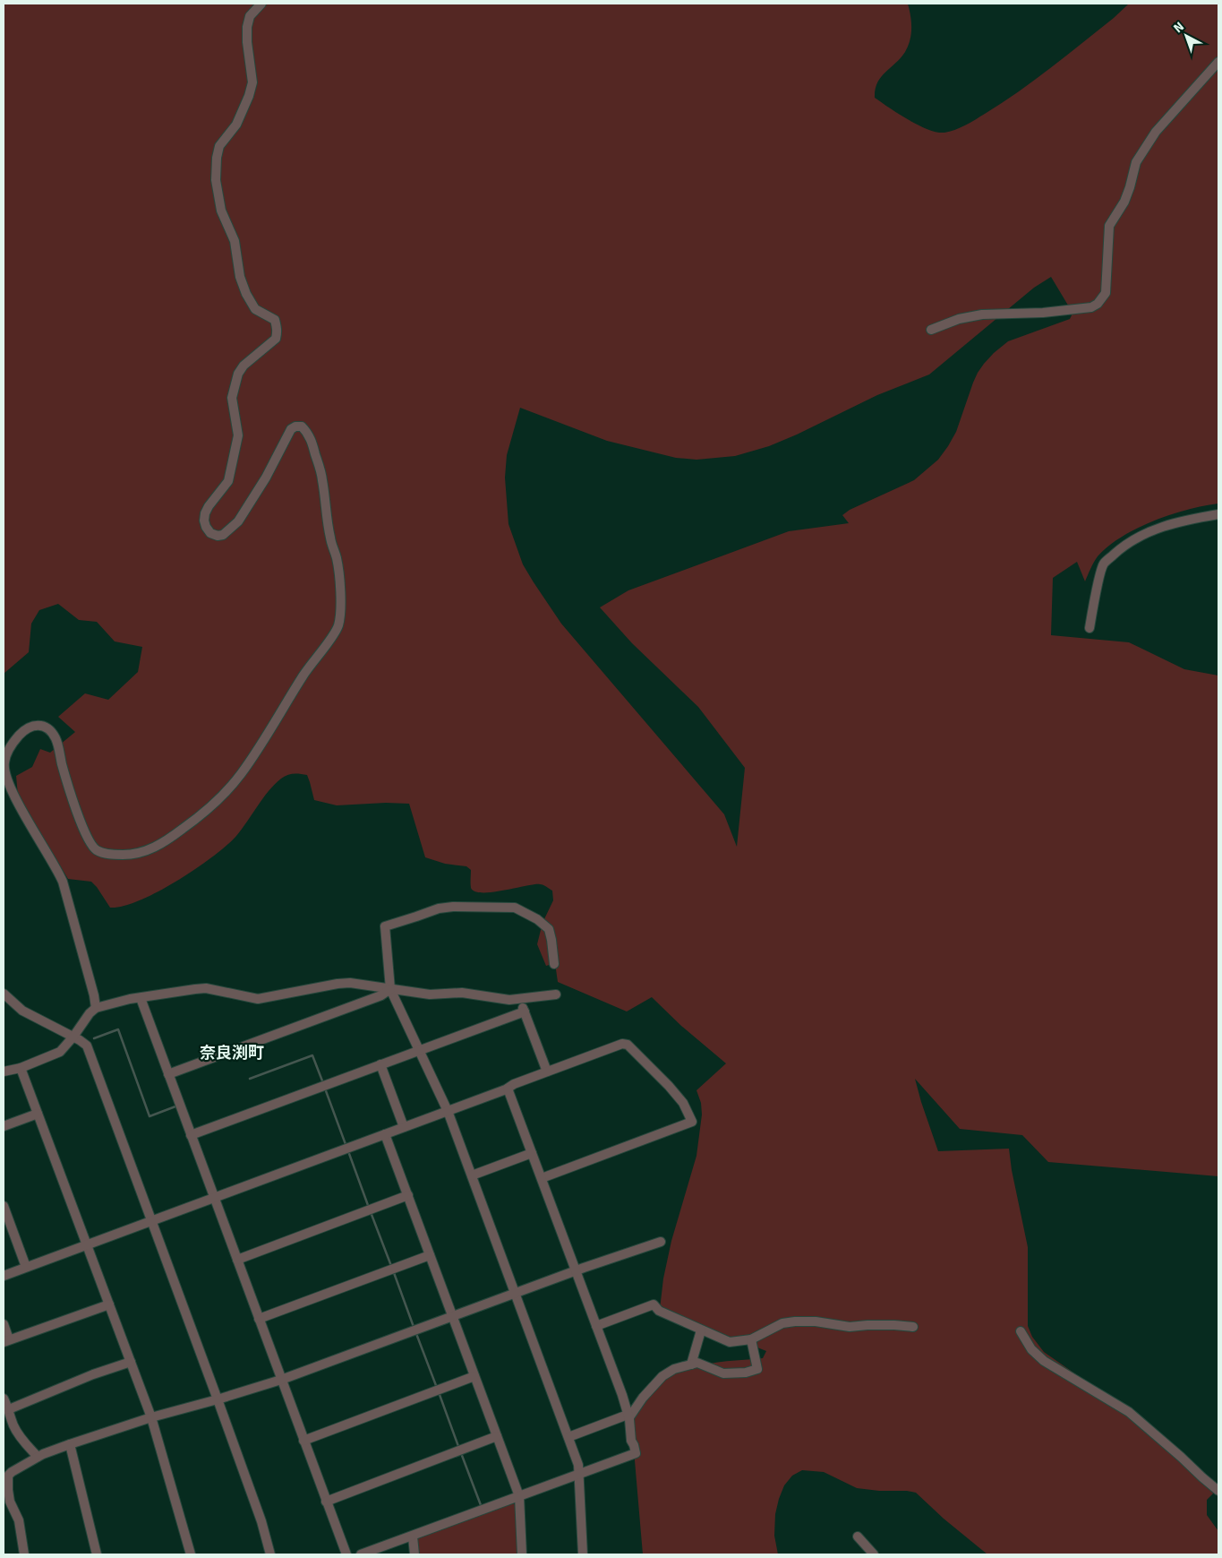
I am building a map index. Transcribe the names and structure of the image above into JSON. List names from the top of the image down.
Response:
{
  "districts": ["奈良渕町"],
  "north": "top left"
}
